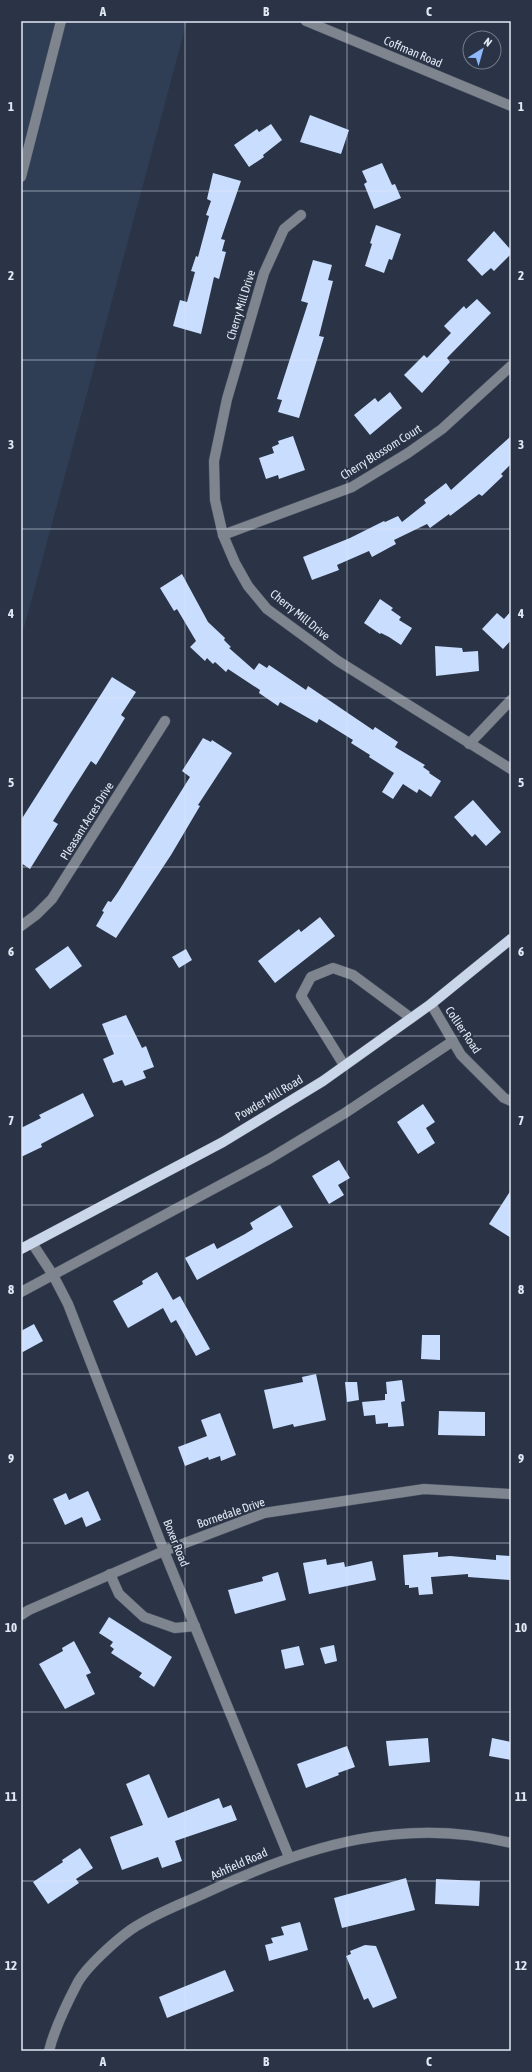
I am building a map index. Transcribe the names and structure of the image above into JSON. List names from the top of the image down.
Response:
{
  "streets": {
    "main road": ["Powder Mill Road"],
    "street": [
      "Coffman Road",
      "Cherry Mill Drive",
      "Cherry Blossom Court",
      "Pleasant Acres Drive",
      "Collier Road",
      "Bornedale Drive",
      "Boxer Road",
      "Ashfield Road"
    ]
  },
  "crossings": [
    ["Cherry Mill Drive", "Cherry Blossom Court"],
    ["Collier Road", "Powder Mill Road"],
    ["Powder Mill Road", "Boxer Road"],
    ["Bornedale Drive", "Boxer Road"],
    ["Boxer Road", "Ashfield Road"]
  ],
  "north": "top right",
  "grid": {
    "columns": ["A", "B", "C"],
    "rows": [
      "1",
      "2",
      "3",
      "4",
      "5",
      "6",
      "7",
      "8",
      "9",
      "10",
      "11",
      "12"
    ]
  }
}
